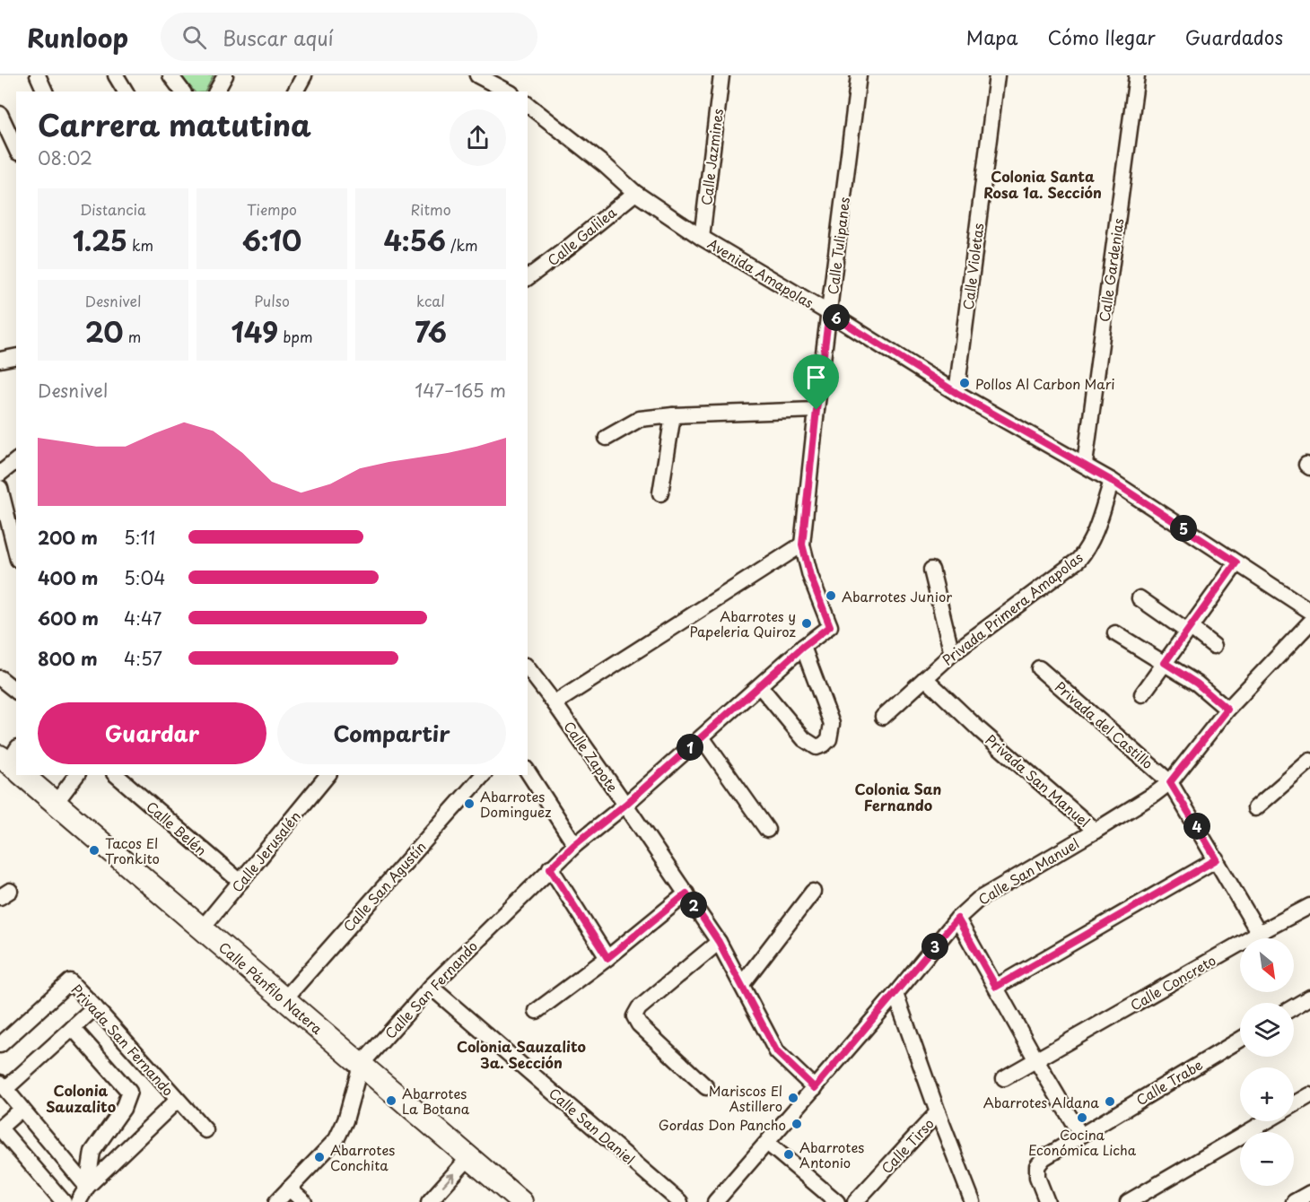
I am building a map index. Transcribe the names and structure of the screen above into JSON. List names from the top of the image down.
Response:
{
  "streets": {
    "main road": ["Calle Pánfilo Natera"],
    "street": [
      "Calle Jazmines",
      "Calle Galilea",
      "Calle Tulipanes",
      "Calle Violetas",
      "Calle Gardenias",
      "Avenida Amapolas",
      "Privada Primera Amapolas",
      "Privada del Castillo",
      "Calle Zapote",
      "Privada San Manuel",
      "Calle Belén",
      "Calle Jerusalén",
      "Calle San Manuel",
      "Calle San Agustín",
      "Calle Concreto",
      "Calle San Fernando",
      "Privada San Fernando",
      "Calle Trabe",
      "Calle San Daniel",
      "Calle Tirso"
    ]
  },
  "crossings": [
    ["Calle Jazmines", "Avenida Amapolas"],
    ["Calle Galilea", "Avenida Amapolas"],
    ["Calle Tulipanes", "Avenida Amapolas"],
    ["Calle Tulipanes", "Calle San Fernando"],
    ["Calle Violetas", "Avenida Amapolas"],
    ["Calle Gardenias", "Avenida Amapolas"],
    ["Avenida Amapolas", "Privada Primera Amapolas"],
    ["Privada Primera Amapolas", "Privada San Manuel"],
    ["Privada del Castillo", "Calle San Manuel"],
    ["Privada del Castillo", "Calle Concreto"],
    ["Calle Zapote", "Calle San Manuel"],
    ["Calle Zapote", "Calle San Fernando"],
    ["Privada San Manuel", "Calle San Manuel"],
    ["Calle Belén", "Calle Jerusalén"],
    ["Calle Jerusalén", "Calle Pánfilo Natera"],
    ["Calle San Agustín", "Calle Pánfilo Natera"],
    ["Calle Pánfilo Natera", "Calle San Fernando"],
    ["Calle San Fernando", "Calle San Daniel"]
  ],
  "districts": [
    "Colonia Santa Rosa 1a. Sección",
    "Colonia San Fernando",
    "Colonia Sauzalito 3a. Sección",
    "Colonia Sauzalito"
  ],
  "places": [
    "Pollos Al Carbon Mari",
    "Abarrotes Junior",
    "Abarrotes y Papeleria Quiroz",
    "Abarrotes Dominguez",
    "Tacos El Tronkito",
    "Mariscos El Astillero",
    "Abarrotes La Botana",
    "Abarrotes Aldana",
    "Cocina Económica Licha",
    "Gordas Don Pancho",
    "Abarrotes Antonio",
    "Abarrotes Conchita"
  ],
  "north": "bottom right",
  "page": {
    "header": "Runloop",
    "search": "Buscar aquí",
    "nav": ["Mapa", "Cómo llegar", "Guardados"],
    "heading": ["Carrera matutina", "08:02"],
    "stats": [
      ["Distancia", "1.25 km"],
      ["Tiempo", "6:10"],
      ["Ritmo", "4:56 /km"],
      ["Desnivel", "20 m"],
      ["Pulso", "149 bpm"],
      ["kcal", "76"]
    ],
    "pins": [
      "6",
      "5",
      "1",
      "4",
      "2",
      "3"
    ],
    "chart": ["Desnivel", "147–165 m"],
    "list": [
      {
        "name": "200 m",
        "note": "5:11"
      },
      {
        "name": "400 m",
        "note": "5:04"
      },
      {
        "name": "600 m",
        "note": "4:47"
      },
      {
        "name": "800 m",
        "note": "4:57"
      }
    ],
    "buttons": ["Guardar", "Compartir"],
    "map_buttons": ["+", "−"]
  }
}
